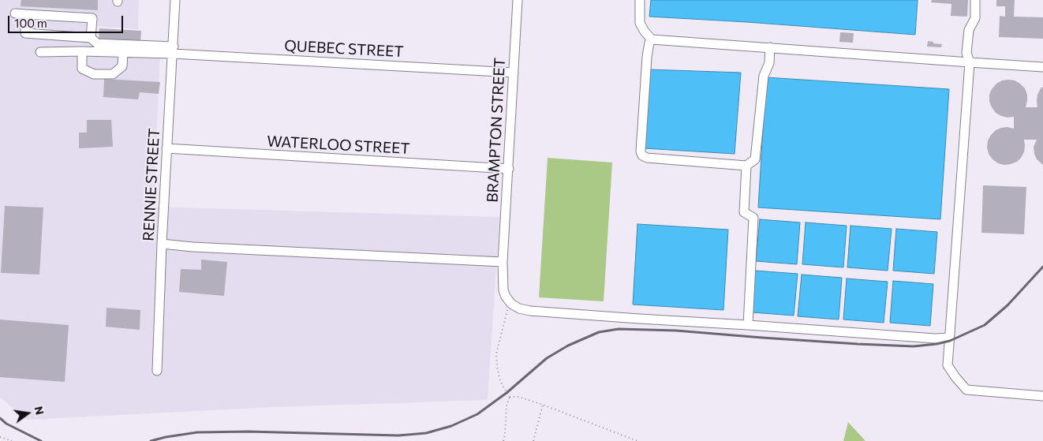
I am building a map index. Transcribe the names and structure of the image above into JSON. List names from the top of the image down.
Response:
{
  "streets": {
    "street": [
      "QUEBEC STREET",
      "BRAMPTON STREET",
      "WATERLOO STREET",
      "RENNIE STREET"
    ]
  },
  "crossings": [
    ["QUEBEC STREET", "BRAMPTON STREET"],
    ["QUEBEC STREET", "RENNIE STREET"],
    ["BRAMPTON STREET", "WATERLOO STREET"],
    ["WATERLOO STREET", "RENNIE STREET"]
  ],
  "scale_bar": "100 m",
  "north": "right"
}
